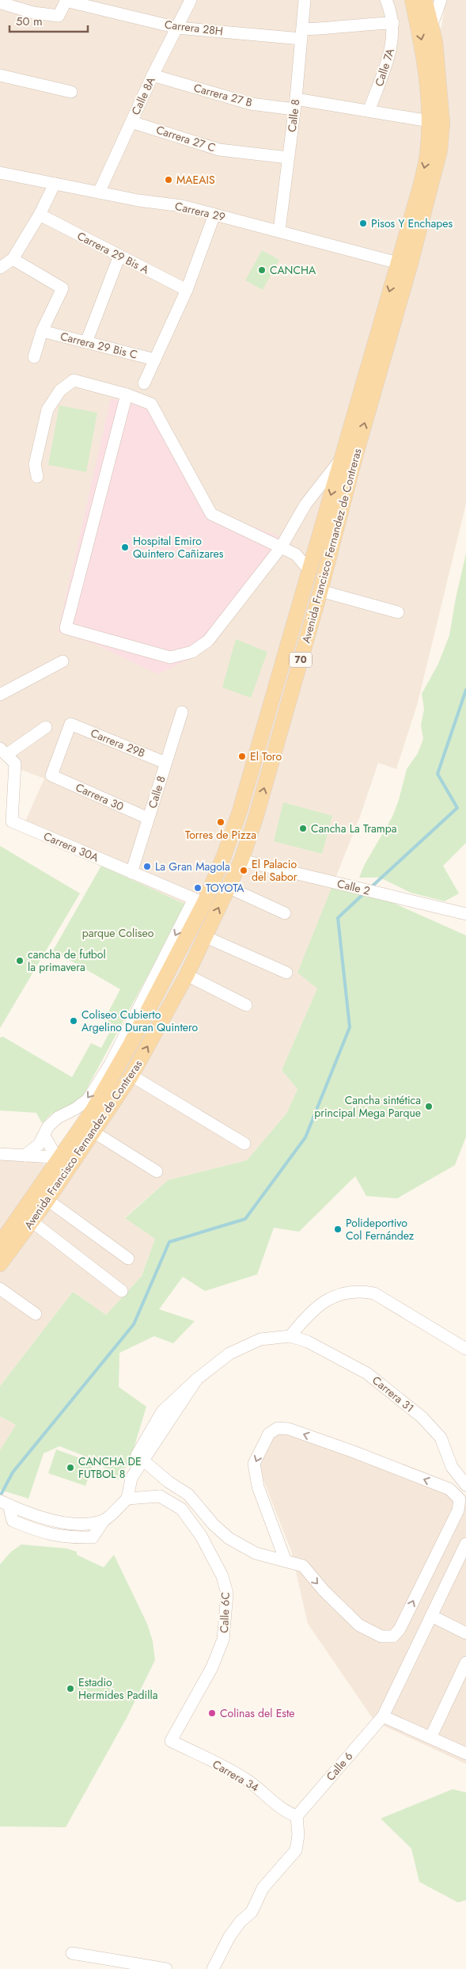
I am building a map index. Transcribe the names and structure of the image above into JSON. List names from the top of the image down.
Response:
{
  "streets": {
    "main road": ["Avenida Francisco Fernandez de Contreras", "70"],
    "street": [
      "Carrera 28H",
      "Calle 7A",
      "Carrera 27 B",
      "Calle 8A",
      "Calle 8",
      "Carrera 27 C",
      "Carrera 29",
      "Carrera 29 Bis A",
      "Carrera 29 Bis C",
      "Carrera 29B",
      "Carrera 30",
      "Carrera 30A",
      "Calle 2",
      "Carrera 31",
      "Calle 6C",
      "Calle 6",
      "Carrera 34"
    ]
  },
  "crossings": [
    ["Carrera 28H", "Calle 7A"],
    ["Carrera 28H", "Calle 8A"],
    ["Carrera 28H", "Calle 8"],
    ["Calle 7A", "Carrera 27 B"],
    ["Carrera 27 B", "Calle 8A"],
    ["Carrera 27 B", "Calle 8"],
    ["Carrera 27 B", "Avenida Francisco Fernandez de Contreras"],
    ["Calle 8A", "Carrera 27 C"],
    ["Calle 8A", "Carrera 29"],
    ["Calle 8", "Carrera 27 C"],
    ["Calle 8", "Carrera 29"],
    ["Calle 8", "Carrera 29B"],
    ["Calle 8", "Carrera 30"],
    ["Calle 8", "Carrera 30A"],
    ["Carrera 29", "Avenida Francisco Fernandez de Contreras"],
    ["Avenida Francisco Fernandez de Contreras", "Carrera 30A"],
    ["Avenida Francisco Fernandez de Contreras", "Calle 2"],
    ["Carrera 29B", "Carrera 30"],
    ["Calle 6C", "Carrera 34"],
    ["Calle 6", "Carrera 34"]
  ],
  "parks": ["parque Coliseo"],
  "places": [
    "MAEAIS",
    "Pisos Y Enchapes",
    "CANCHA",
    "Hospital Emiro Quintero Cañizares",
    "El Toro",
    "Torres de Pizza",
    "Cancha La Trampa",
    "La Gran Magola",
    "El Palacio del Sabor",
    "TOYOTA",
    "cancha de futbol la primavera",
    "Coliseo Cubierto Argelino Duran Quintero",
    "Cancha sintética principal Mega Parque",
    "Polideportivo Col Fernández",
    "CANCHA DE FUTBOL 8",
    "Estadio Hermides Padilla",
    "Colinas del Este"
  ],
  "scale_bar": "50 m"
}
